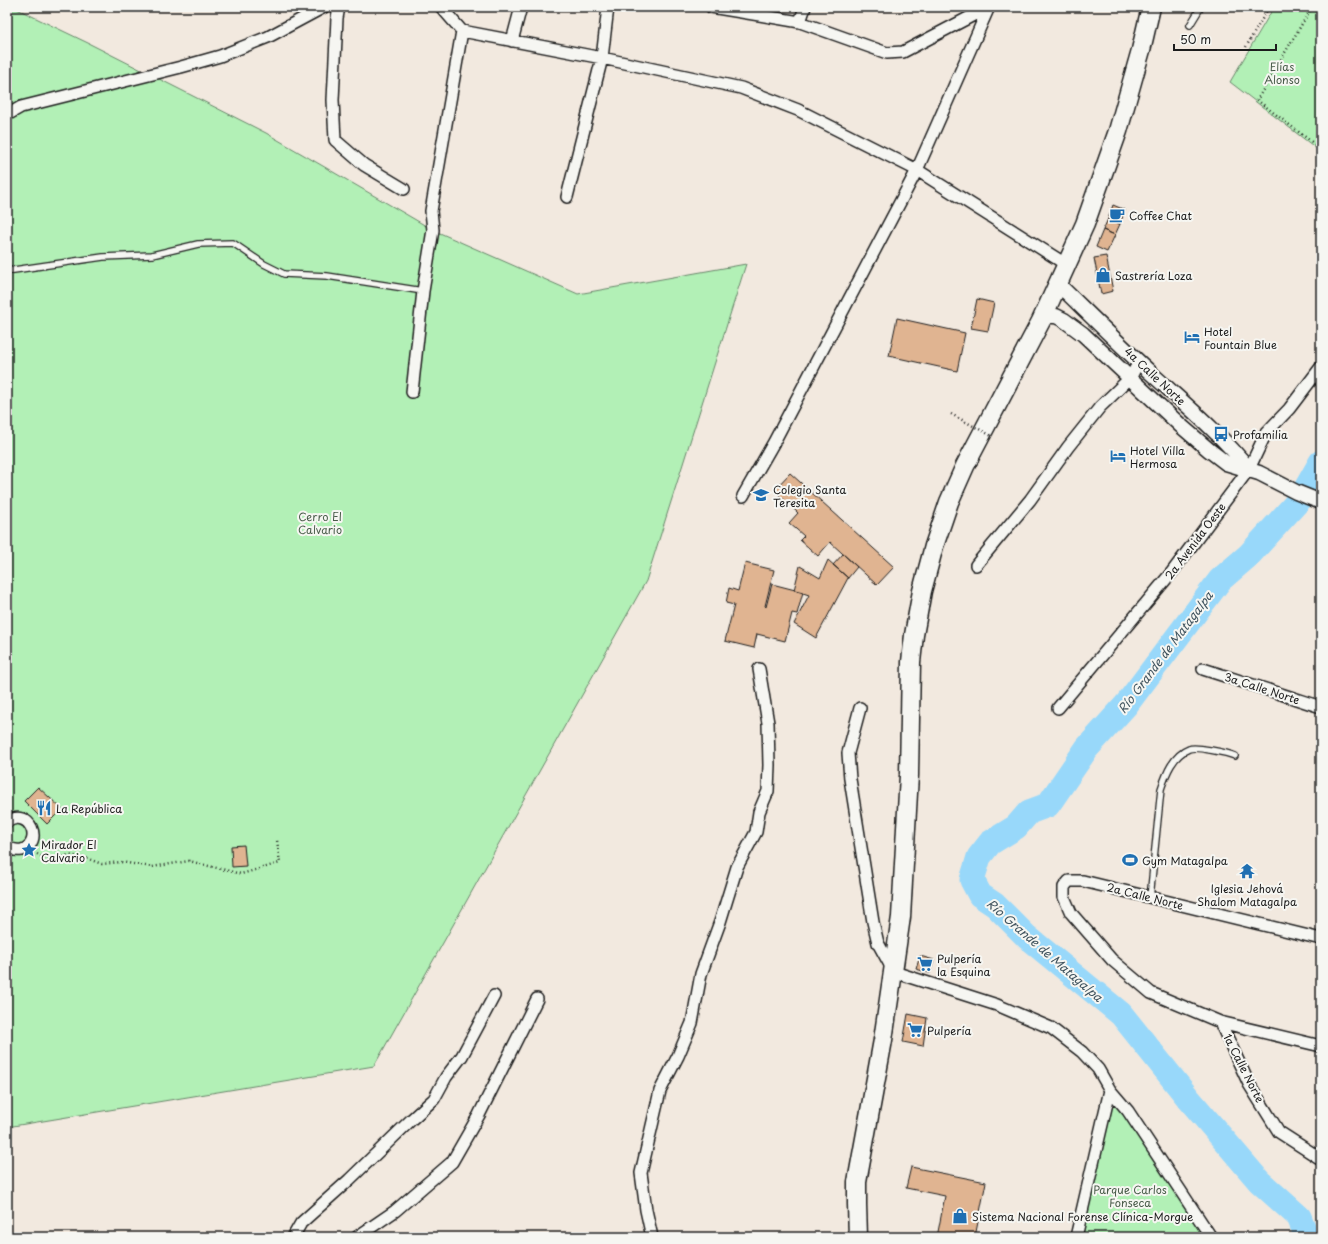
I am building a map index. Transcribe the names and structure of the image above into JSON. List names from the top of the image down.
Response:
{
  "streets": {
    "street": [
      "4a Calle Norte",
      "2a Avenida Oeste",
      "3a Calle Norte",
      "2a Calle Norte",
      "1a Calle Norte"
    ]
  },
  "crossings": [
    ["4a Calle Norte", "2a Avenida Oeste"],
    ["2a Calle Norte", "1a Calle Norte"]
  ],
  "water": ["Río Grande de Matagalpa"],
  "parks": ["Elías Alonso", "Cerro El Calvario", "Parque Carlos Fonseca"],
  "places": {
    "cafe": ["Coffee Chat"],
    "shop": ["Sastrería Loza", "Sistema Nacional Forense Clínica-Morgue"],
    "hotel": ["Hotel Fountain Blue", "Hotel Villa Hermosa"],
    "bus stop": ["Profamilia"],
    "school or university": ["Colegio Santa Teresita"],
    "restaurant": ["La República"],
    "place": ["Mirador El Calvario"],
    "sports": ["Gym Matagalpa"],
    "temple": ["Iglesia Jehová Shalom Matagalpa"],
    "supermarket": ["Pulpería la Esquina", "Pulpería"]
  },
  "scale_bar": "50 m"
}
